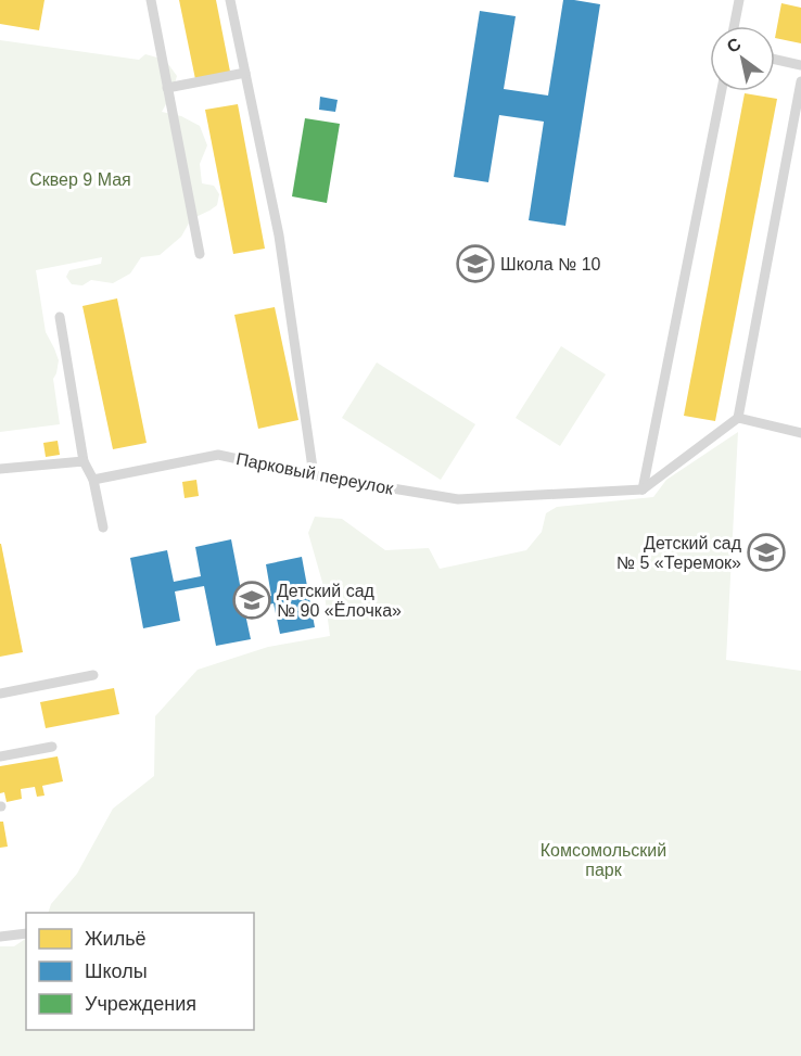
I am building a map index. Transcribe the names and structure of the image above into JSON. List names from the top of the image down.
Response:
{
  "streets": {
    "lane": ["Парковый переулок"]
  },
  "parks": ["Сквер 9 Мая", "Комсомольский парк"],
  "places": {
    "school or university": ["Школа № 10", "Детский сад № 5 «Теремок»", "Детский сад № 90 «Ёлочка»"]
  },
  "legend": ["Жильё", "Школы", "Учреждения"],
  "north": "top left"
}
